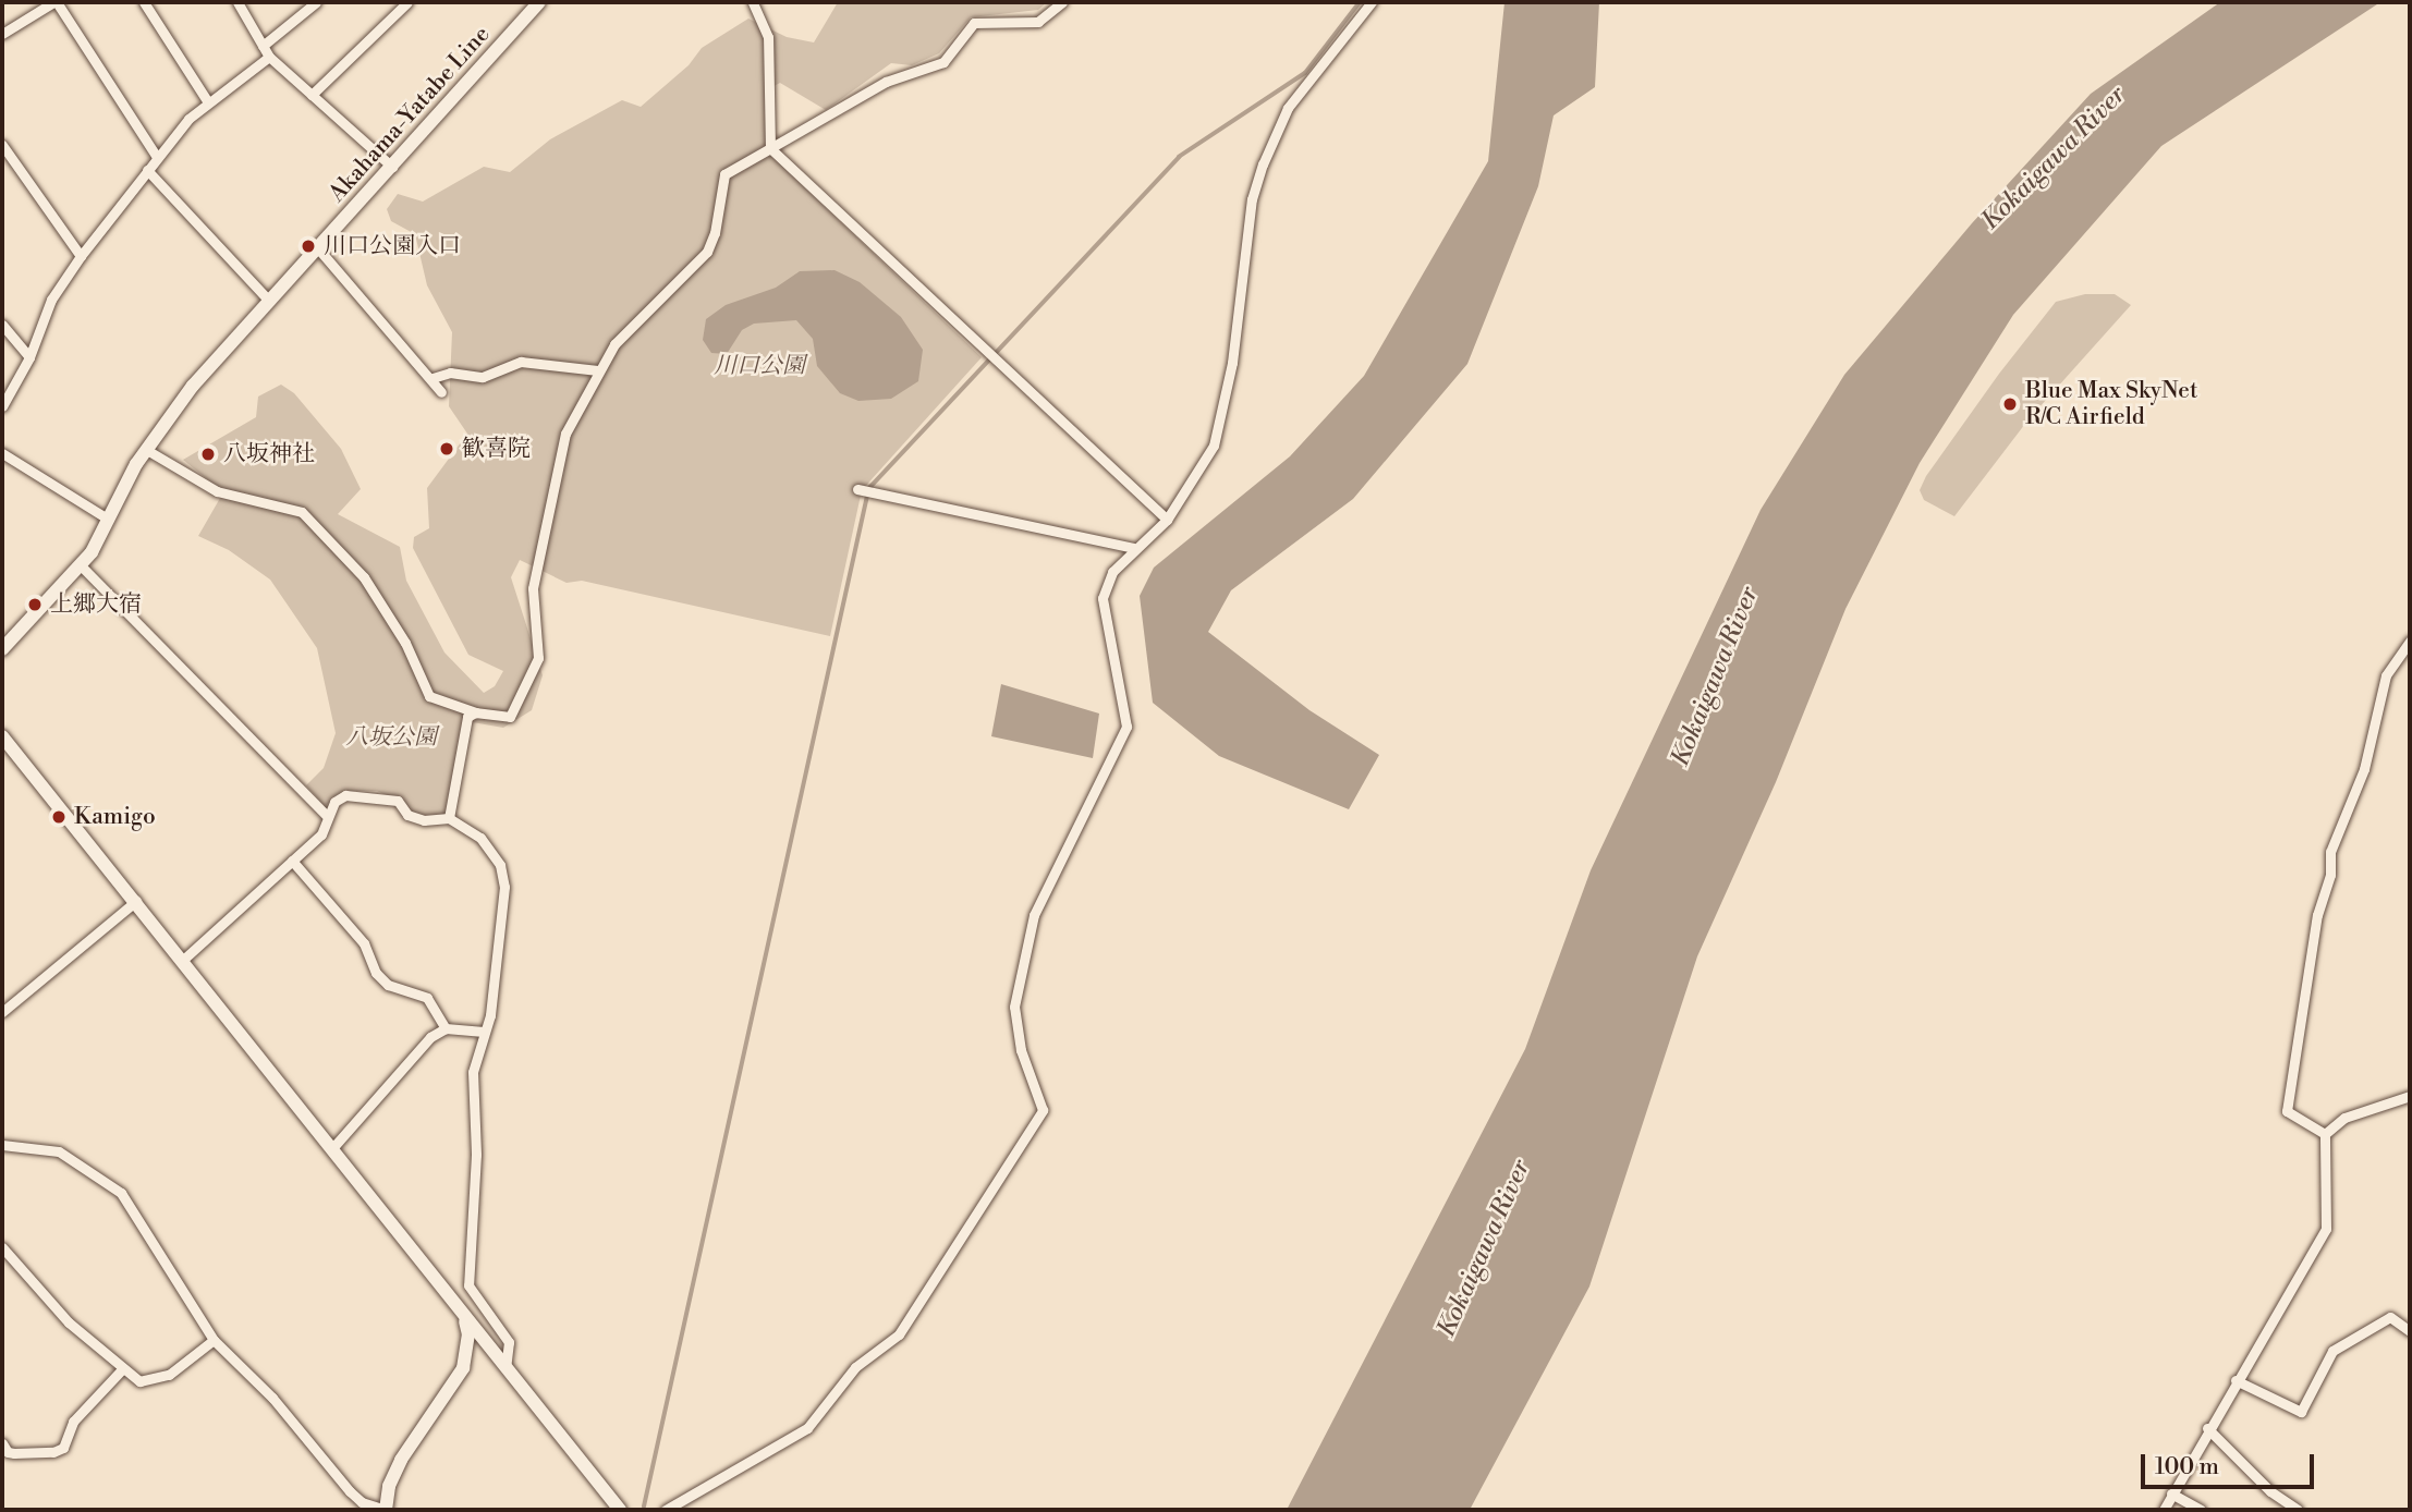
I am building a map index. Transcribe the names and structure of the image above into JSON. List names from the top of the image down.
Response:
{
  "streets": {
    "street": ["Akahama-Yatabe Line"]
  },
  "water": ["Kokaigawa River"],
  "parks": ["川口公園", "八坂公園"],
  "places": [
    "川口公園入口",
    "Blue Max SkyNet R/C Airfield",
    "歓喜院",
    "八坂神社",
    "上郷大宿",
    "Kamigo"
  ],
  "scale_bar": "100 m"
}
